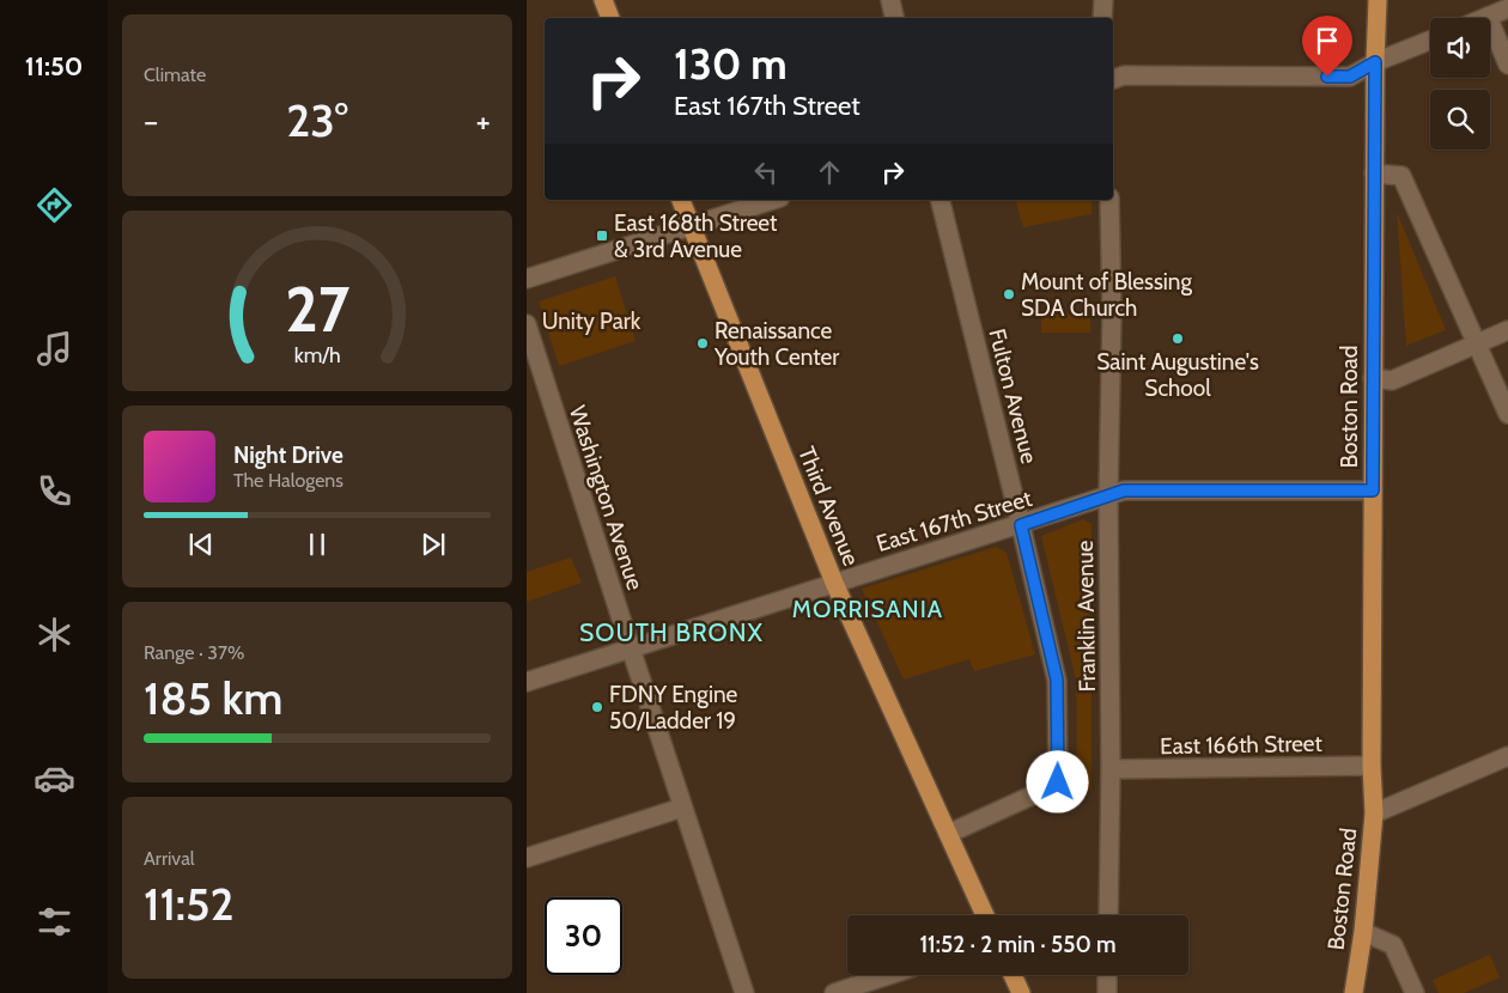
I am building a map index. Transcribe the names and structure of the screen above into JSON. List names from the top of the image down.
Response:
{
  "streets": {
    "main road": ["Boston Road", "Third Avenue"],
    "street": [
      "Fulton Avenue",
      "Washington Avenue",
      "East 167th Street",
      "Franklin Avenue",
      "East 166th Street"
    ]
  },
  "crossings": [
    ["Fulton Avenue", "Third Avenue"],
    ["Fulton Avenue", "East 167th Street"],
    ["Boston Road", "East 167th Street"],
    ["Boston Road", "East 166th Street"],
    ["Washington Avenue", "East 167th Street"],
    ["Third Avenue", "East 167th Street"],
    ["East 167th Street", "Franklin Avenue"],
    ["Franklin Avenue", "East 166th Street"]
  ],
  "districts": ["MORRISANIA", "SOUTH BRONX"],
  "parks": ["Unity Park"],
  "places": {
    "transit": ["East 168th Street & 3rd Avenue"],
    "other": [
      "Mount of Blessing SDA Church",
      "Saint Augustine's School",
      "Renaissance Youth Center",
      "FDNY Engine 50/Ladder 19"
    ]
  },
  "page": {
    "tabs": "11:50",
    "tile": [
      "Climate",
      ["Range · 37%", "185 km"],
      ["Arrival", "11:52"]
    ],
    "turn": ["130 m", "East 167th Street"],
    "heat": ["−", "23°", "+"],
    "song": ["Night Drive", "The Halogens"],
    "limit": "30",
    "trip": "11:52 · 2 min · 550 m",
    "gauge": ["27", "km/h"]
  }
}
